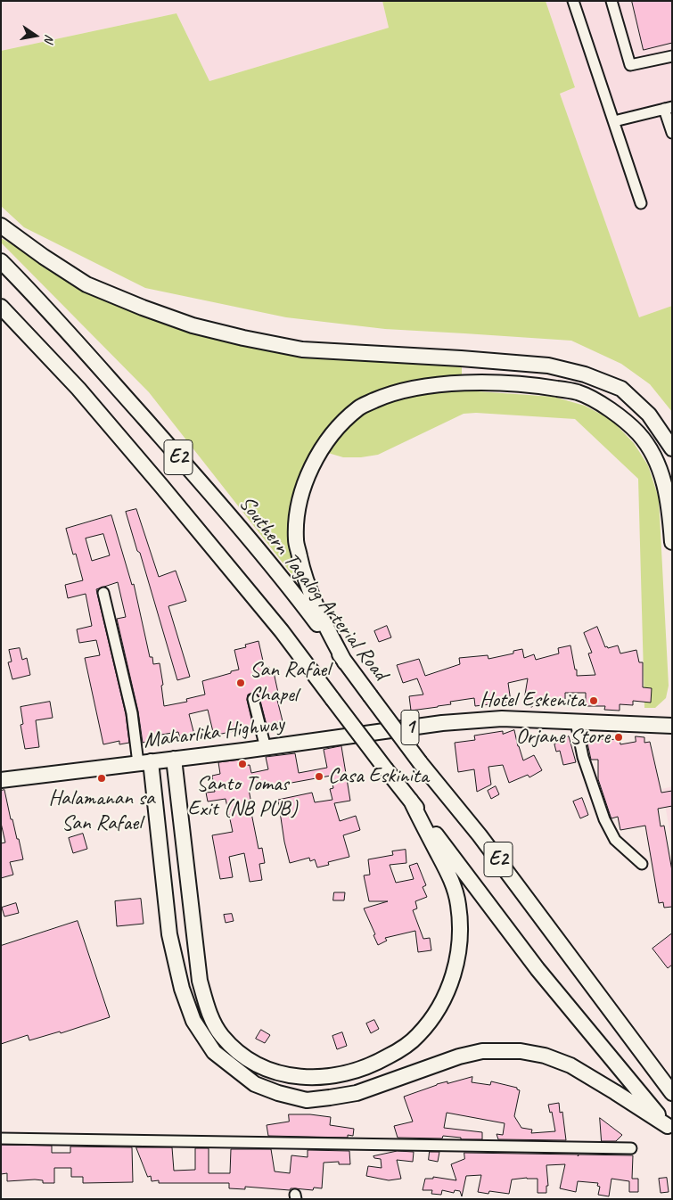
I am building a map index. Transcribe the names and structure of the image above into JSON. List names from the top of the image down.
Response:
{
  "streets": {
    "highway": [
      "E2",
      "Southern Tagalog Arterial Road",
      "1",
      "Maharlika Highway"
    ]
  },
  "places": [
    "San Rafael Chapel",
    "Hotel Eskenita",
    "Orjane Store",
    "Santo Tomas Exit (NB PUB)",
    "Casa Eskinita",
    "Halamanan sa San Rafael"
  ],
  "north": "right"
}
